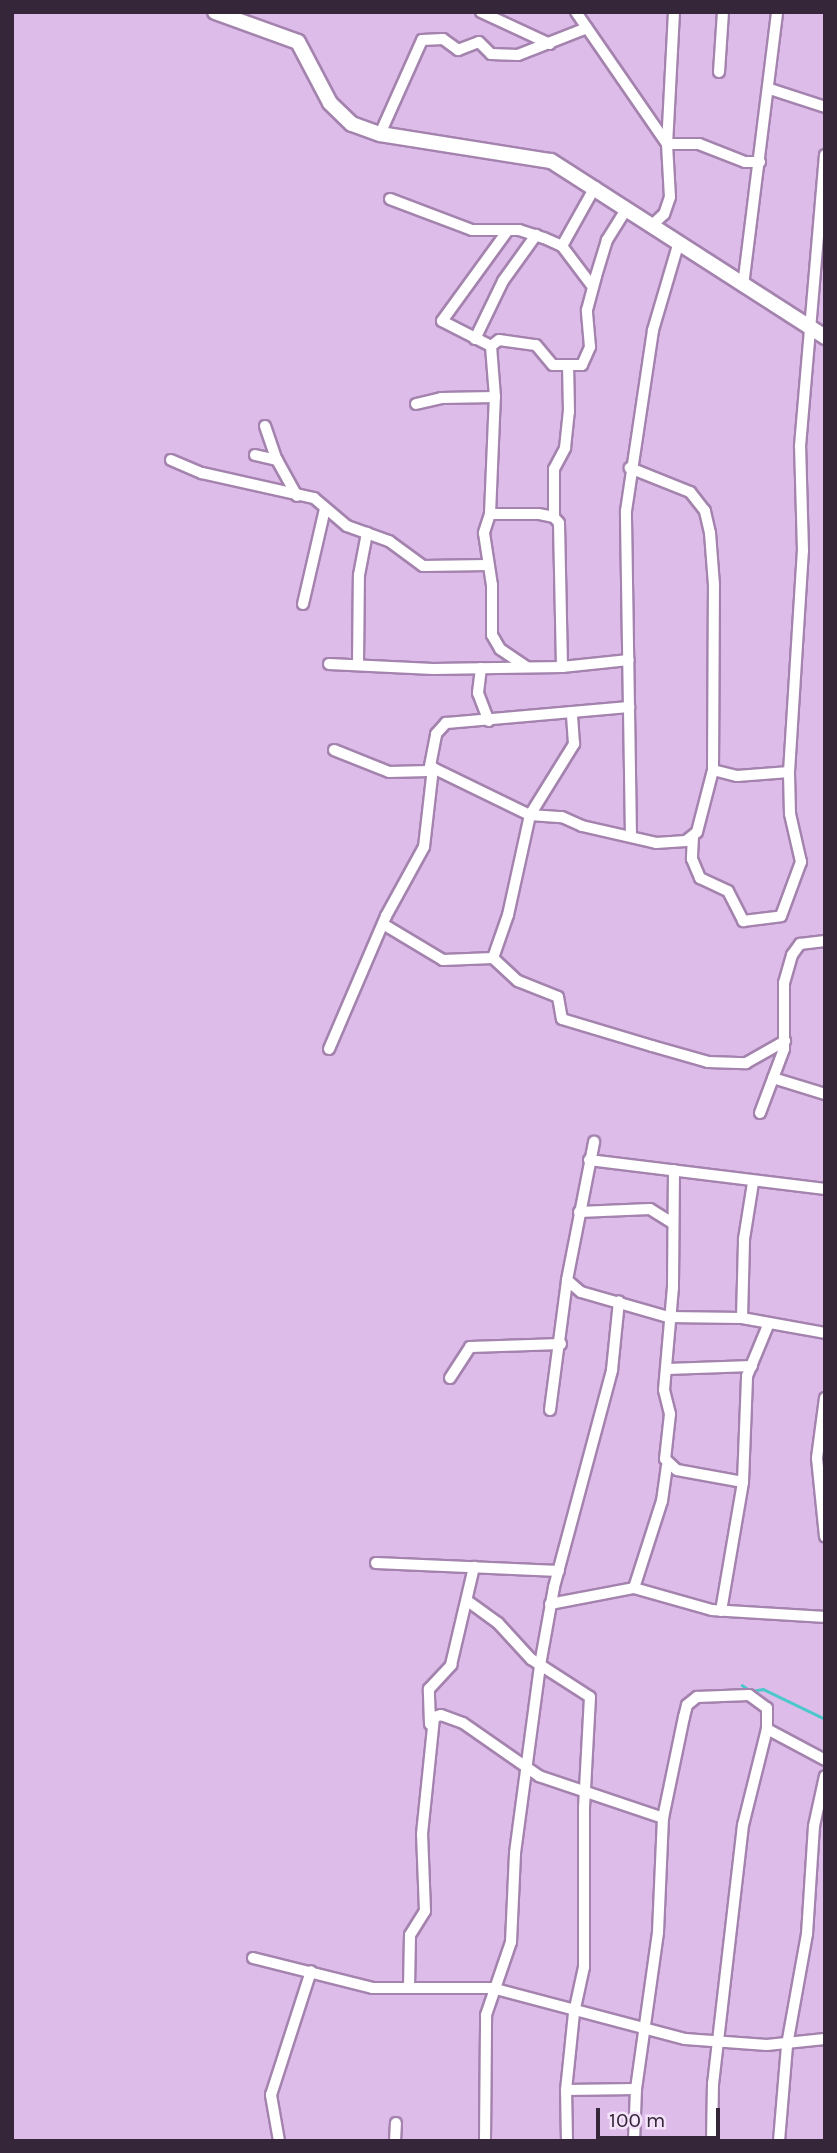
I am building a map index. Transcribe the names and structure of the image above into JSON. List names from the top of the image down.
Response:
{
  "scale_bar": "100 m"
}
